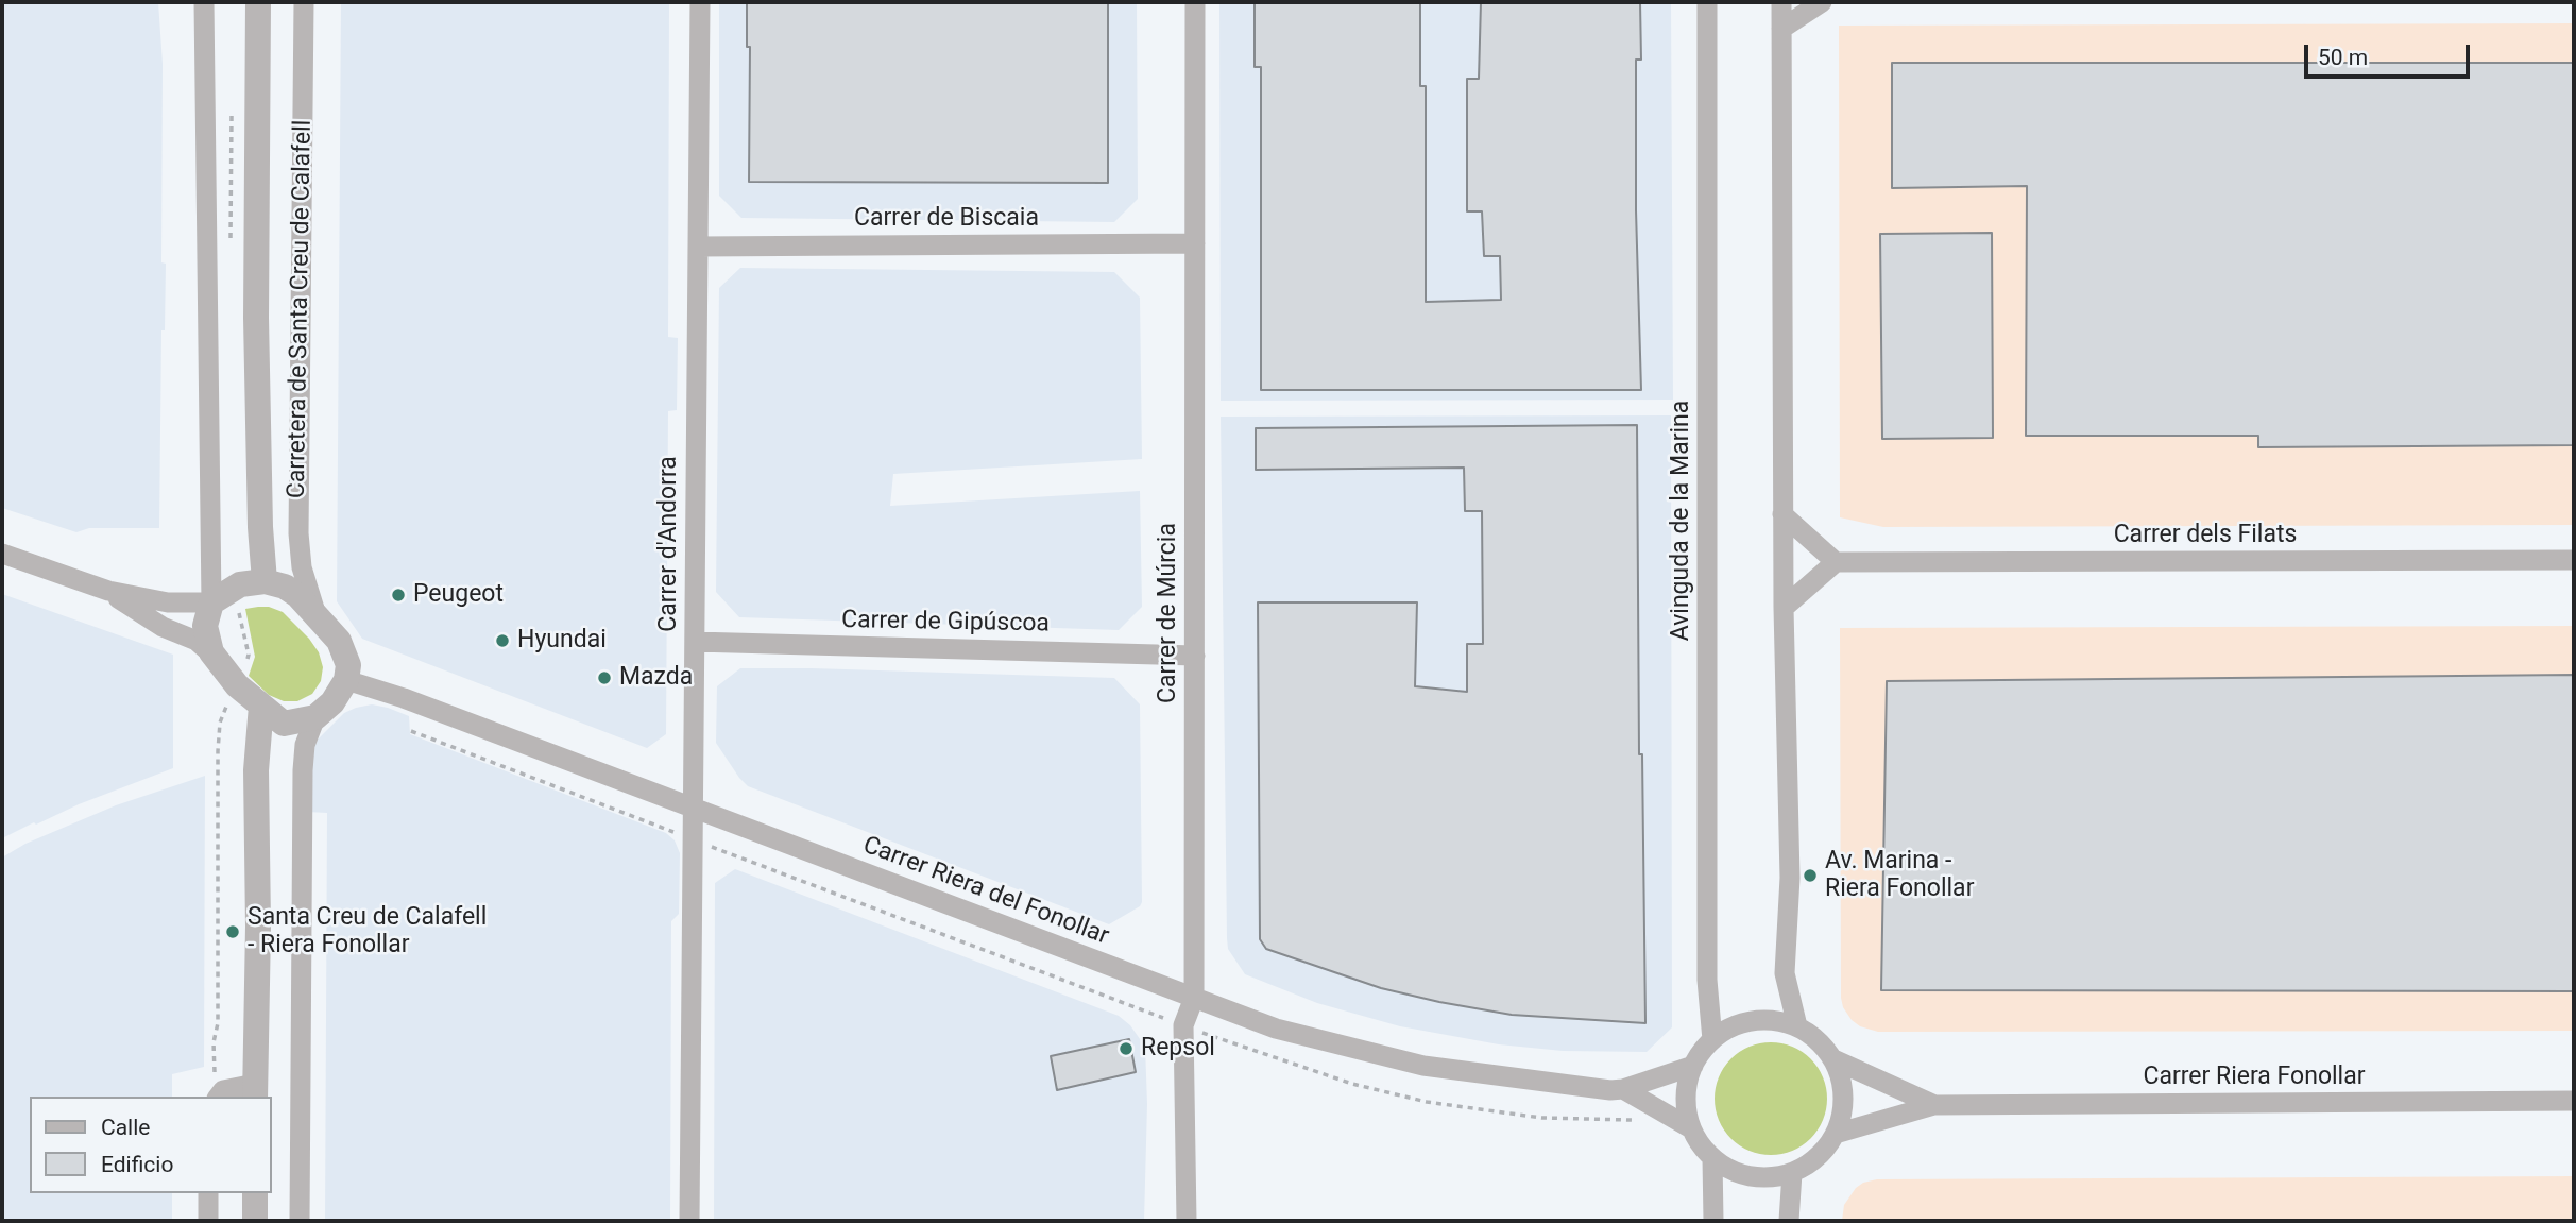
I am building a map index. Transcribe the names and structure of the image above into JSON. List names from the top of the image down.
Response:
{
  "streets": {
    "street": [
      "Carrer de Biscaia",
      "Carretera de Santa Creu de Calafell",
      "Avinguda de la Marina",
      "Carrer dels Filats",
      "Carrer d'Andorra",
      "Carrer de Múrcia",
      "Carrer de Gipúscoa",
      "Carrer Riera del Fonollar",
      "Carrer Riera Fonollar"
    ]
  },
  "crossings": [
    ["Carrer de Biscaia", "Carrer d'Andorra"],
    ["Carrer de Biscaia", "Carrer de Múrcia"],
    ["Carretera de Santa Creu de Calafell", "Carrer Riera del Fonollar"],
    ["Avinguda de la Marina", "Carrer Riera Fonollar"],
    ["Carrer d'Andorra", "Carrer de Gipúscoa"],
    ["Carrer d'Andorra", "Carrer Riera del Fonollar"],
    ["Carrer de Múrcia", "Carrer de Gipúscoa"],
    ["Carrer de Múrcia", "Carrer Riera del Fonollar"]
  ],
  "places": [
    "Peugeot",
    "Hyundai",
    "Mazda",
    "Av. Marina - Riera Fonollar",
    "Santa Creu de Calafell - Riera Fonollar",
    "Repsol"
  ],
  "legend": ["Calle", "Edificio"],
  "scale_bar": "50 m"
}
